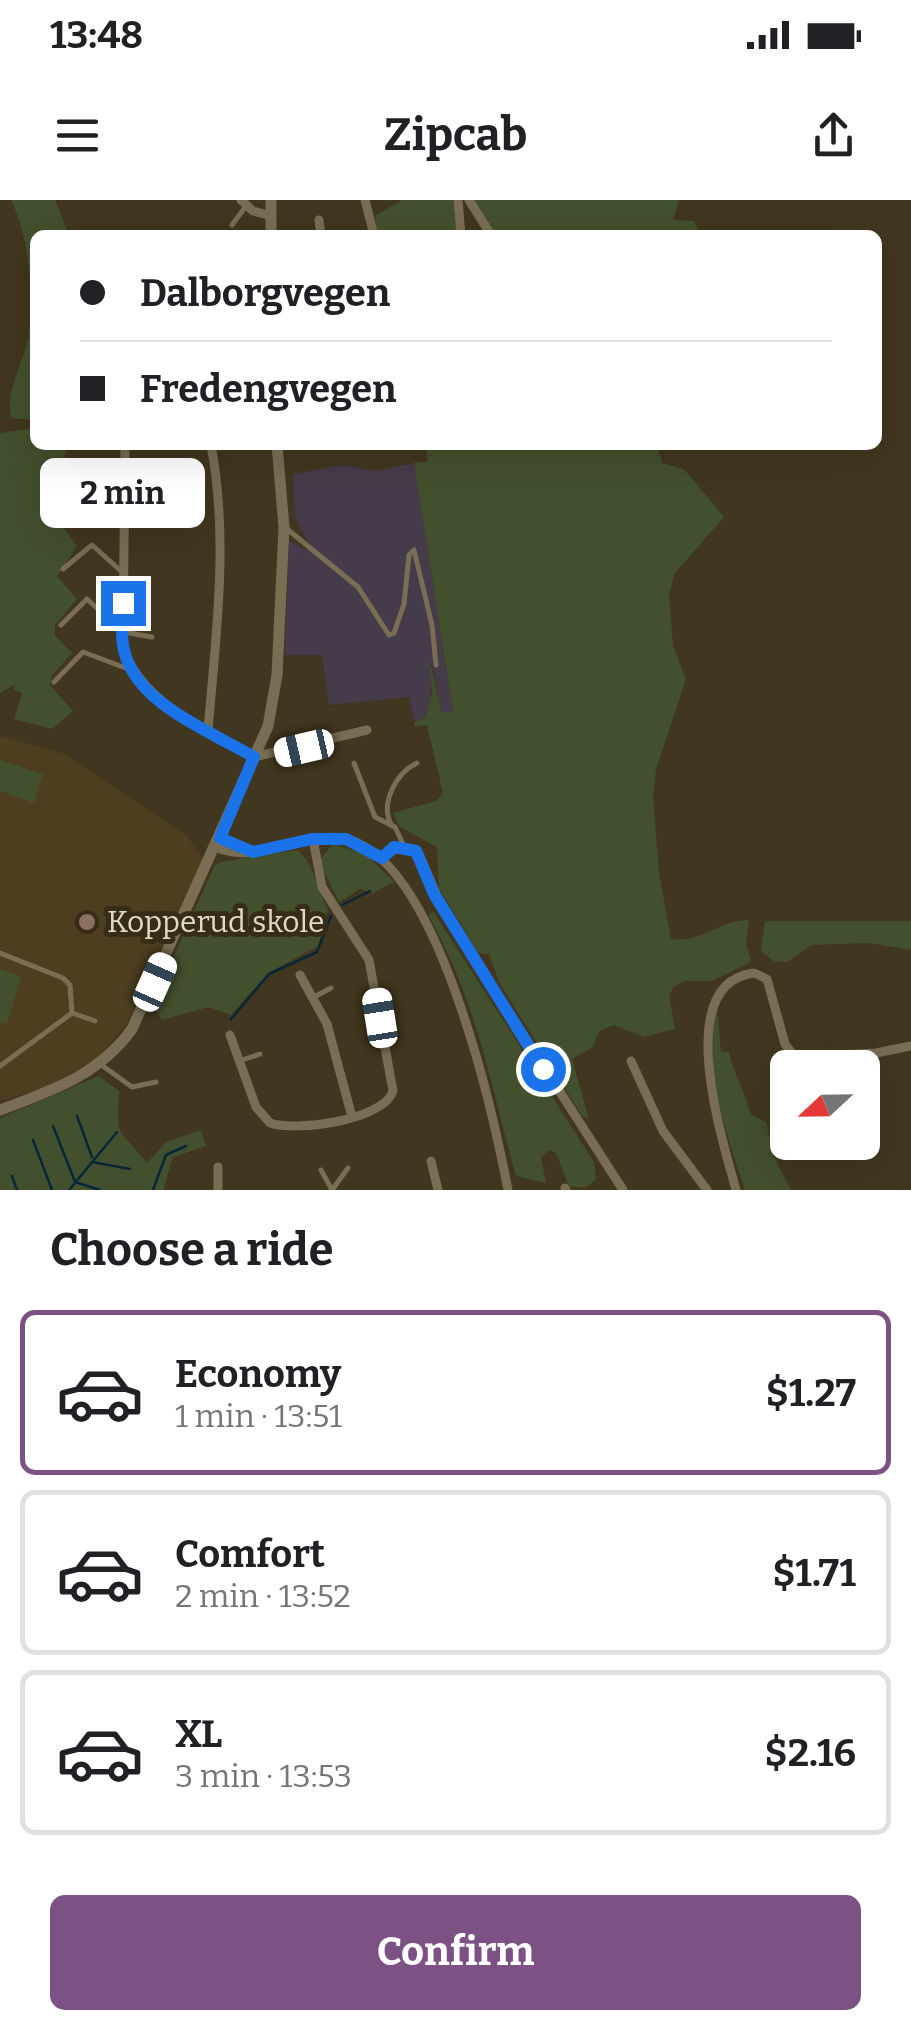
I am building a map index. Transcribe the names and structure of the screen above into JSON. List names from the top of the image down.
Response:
{
  "places": ["Kopperud skole"],
  "north": "left",
  "page": {
    "status": "13:48",
    "header": "Zipcab",
    "banner": ["Dalborgvegen", "Fredengvegen"],
    "bubble": "2 min",
    "heading": "Choose a ride",
    "list": [
      {
        "name": "Economy",
        "note": "1 min · 13:51",
        "value": "$1.27"
      },
      {
        "name": "Comfort",
        "note": "2 min · 13:52",
        "value": "$1.71"
      },
      {
        "name": "XL",
        "note": "3 min · 13:53",
        "value": "$2.16"
      }
    ],
    "buttons": "Confirm"
  }
}
